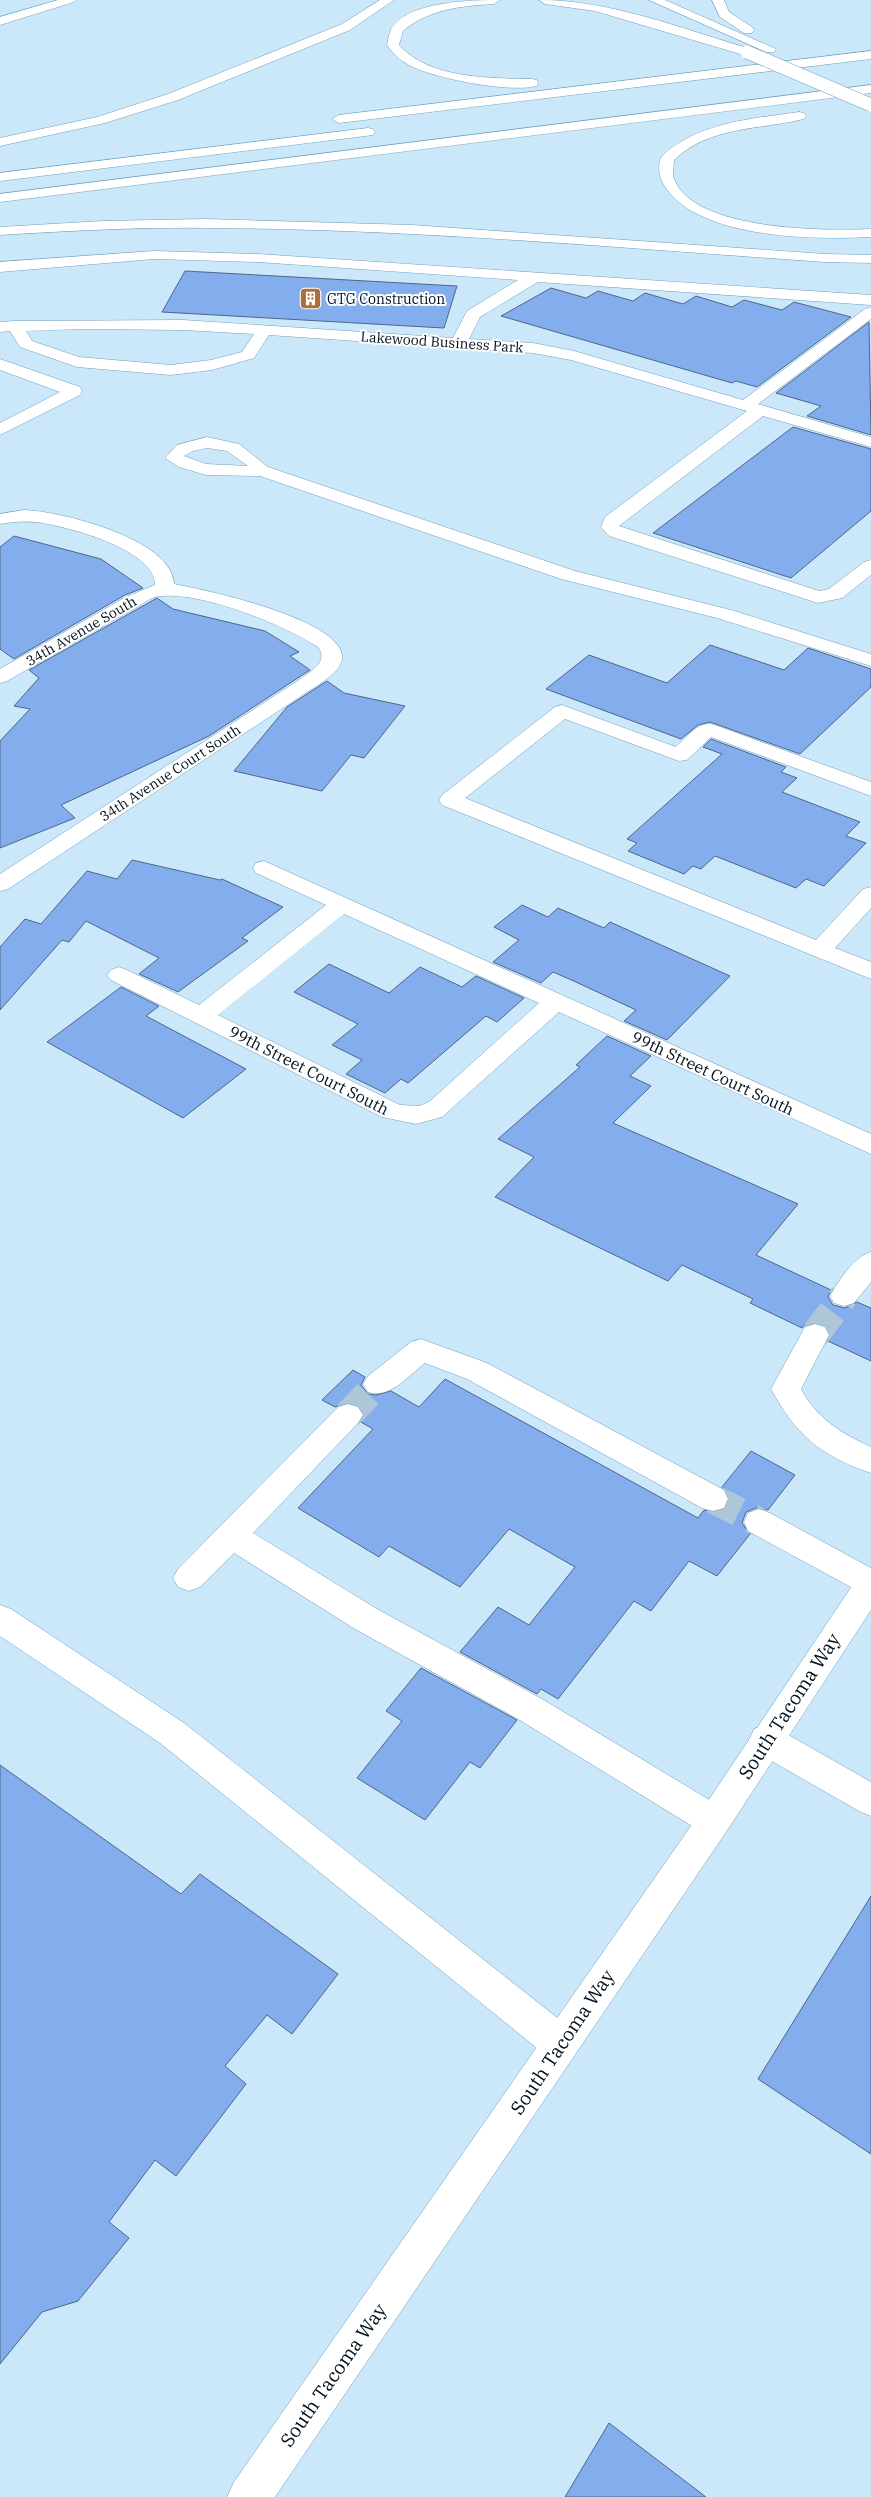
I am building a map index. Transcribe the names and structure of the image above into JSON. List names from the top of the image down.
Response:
{
  "streets": {
    "main road": [
      "Lakewood Business Park",
      "34th Avenue South",
      "34th Avenue Court South",
      "99th Street Court South",
      "South Tacoma Way"
    ]
  },
  "crossings": [
    ["34th Avenue South", "34th Avenue Court South"]
  ],
  "places": {
    "building": ["GTG Construction"]
  }
}
